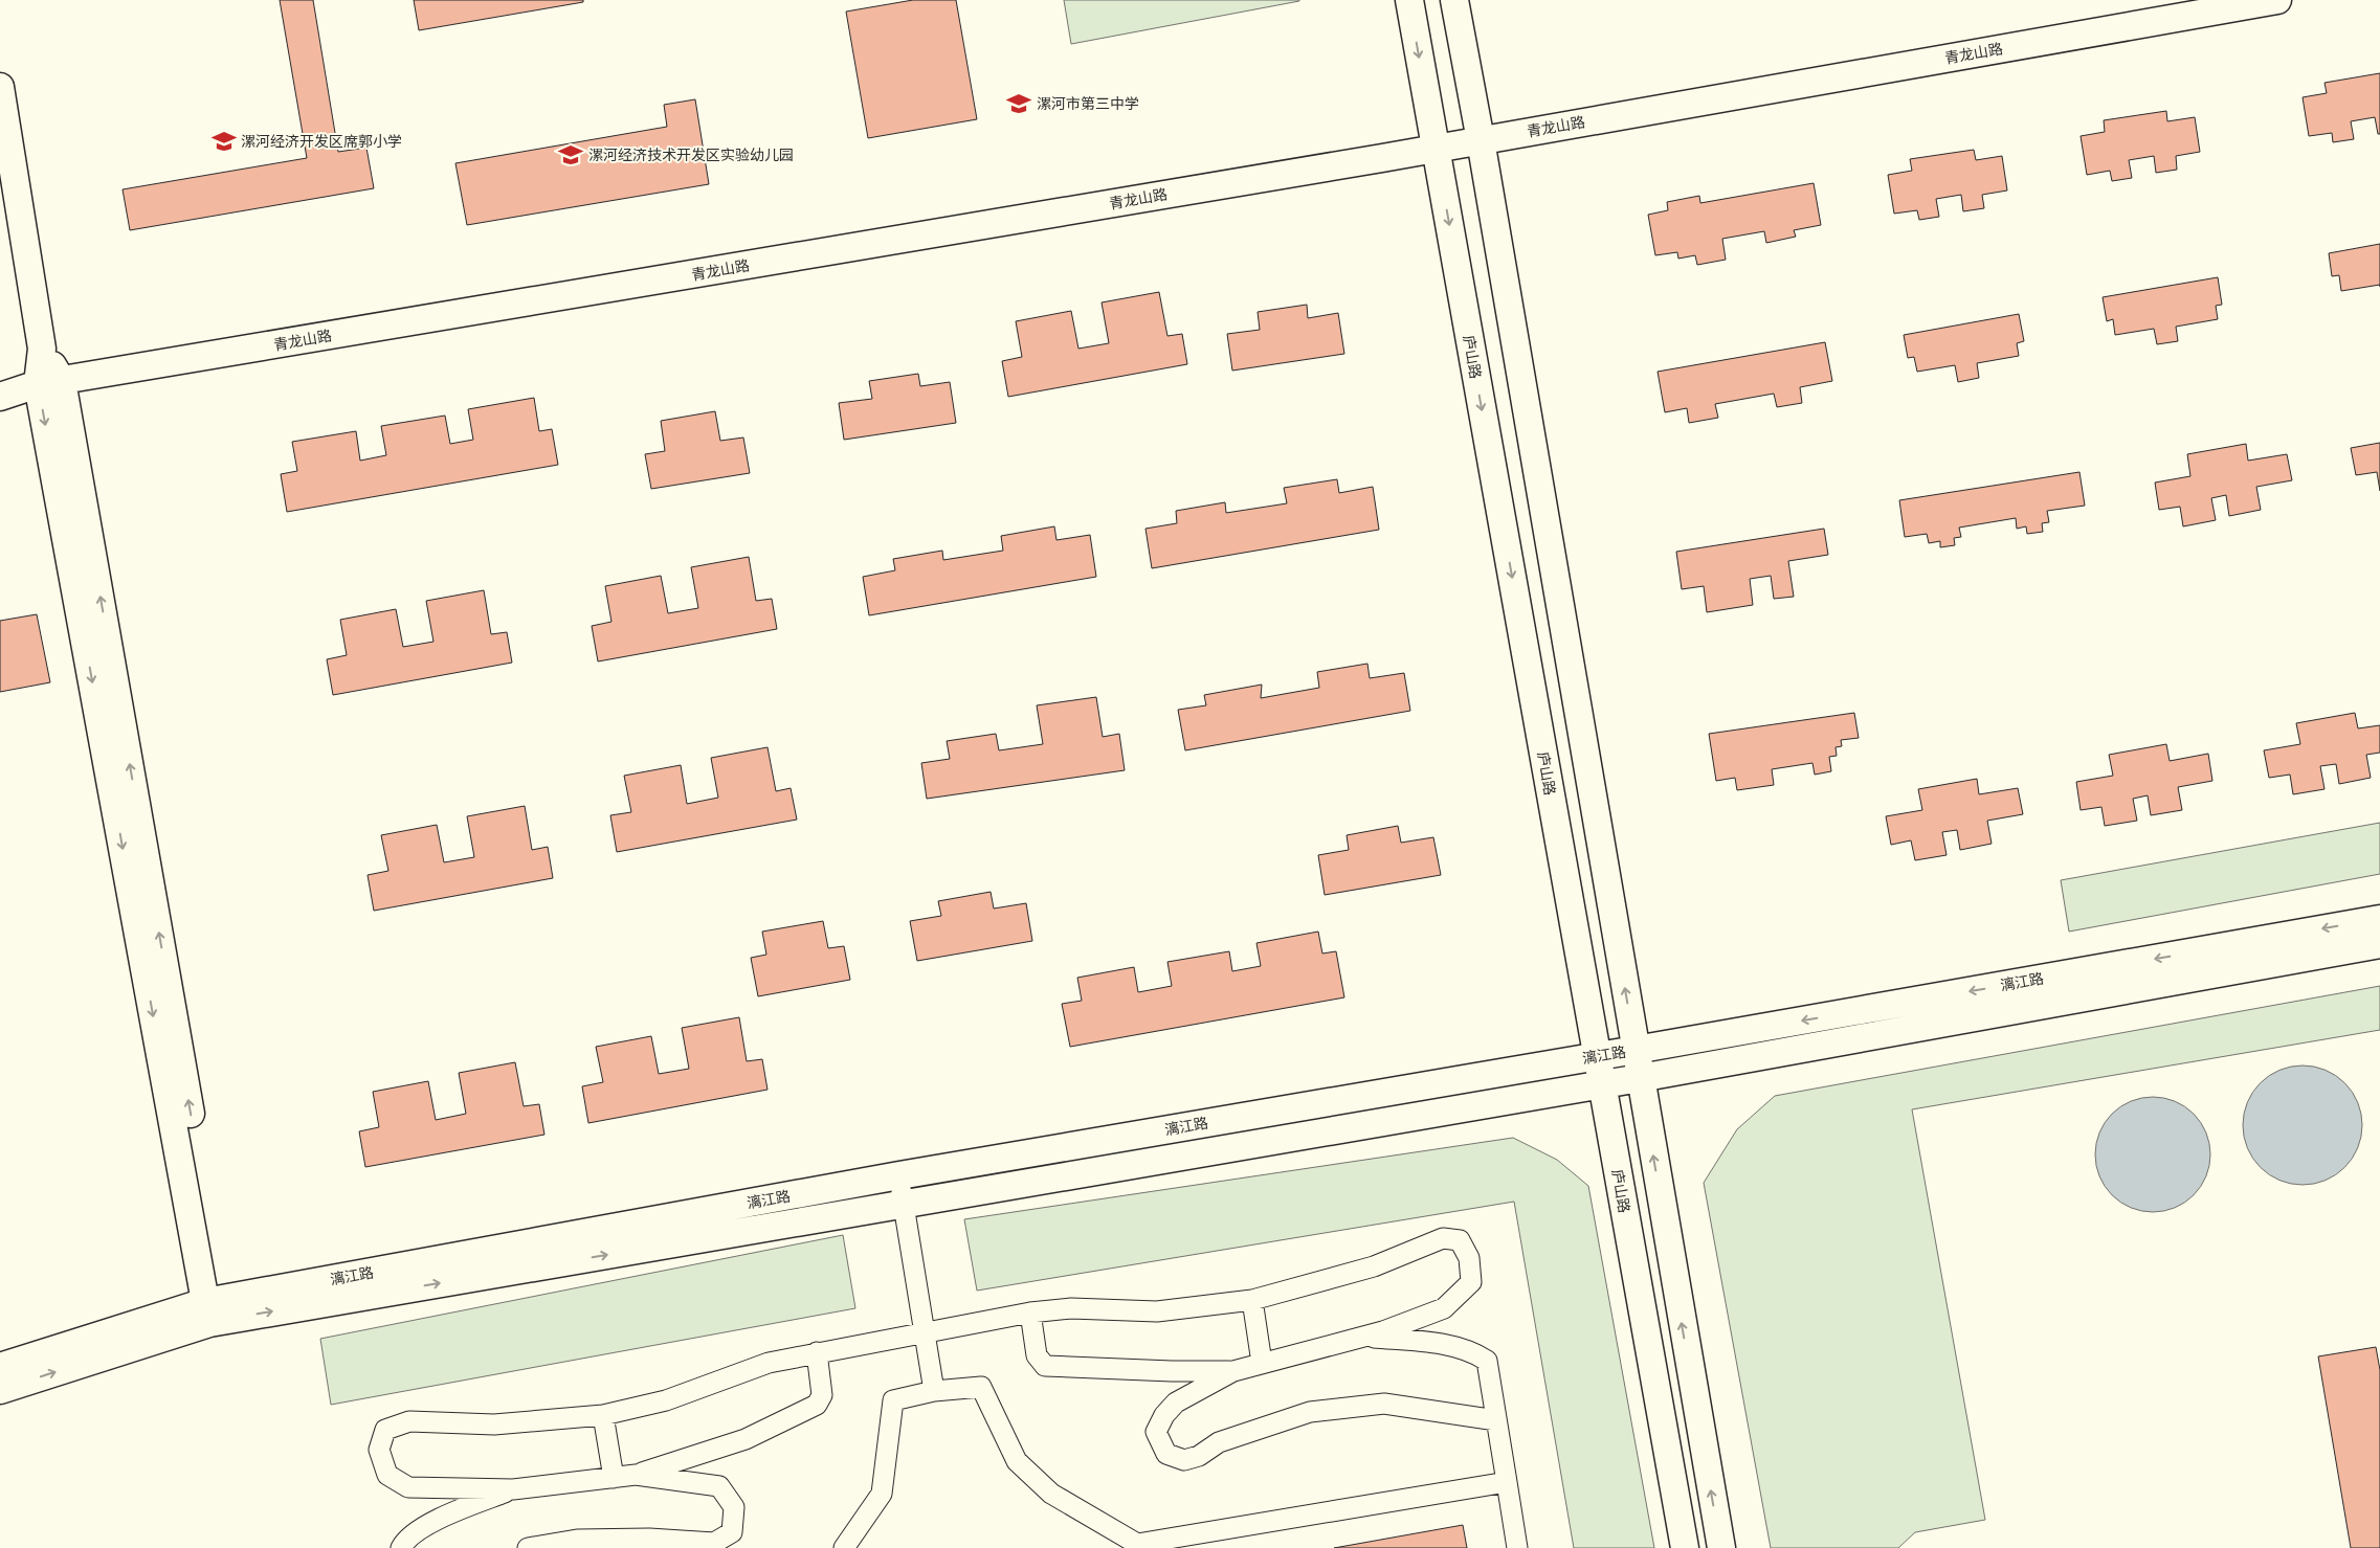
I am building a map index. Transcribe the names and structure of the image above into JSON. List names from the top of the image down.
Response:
{
  "streets": {
    "street": ["青龙山路", "庐山路", "漓江路"]
  },
  "crossings": [
    ["青龙山路", "庐山路"],
    ["庐山路", "漓江路"]
  ],
  "places": {
    "school or university": ["漯河市第三中学", "漯河经济开发区席郭小学", "漯河经济技术开发区实验幼儿园"]
  }
}
